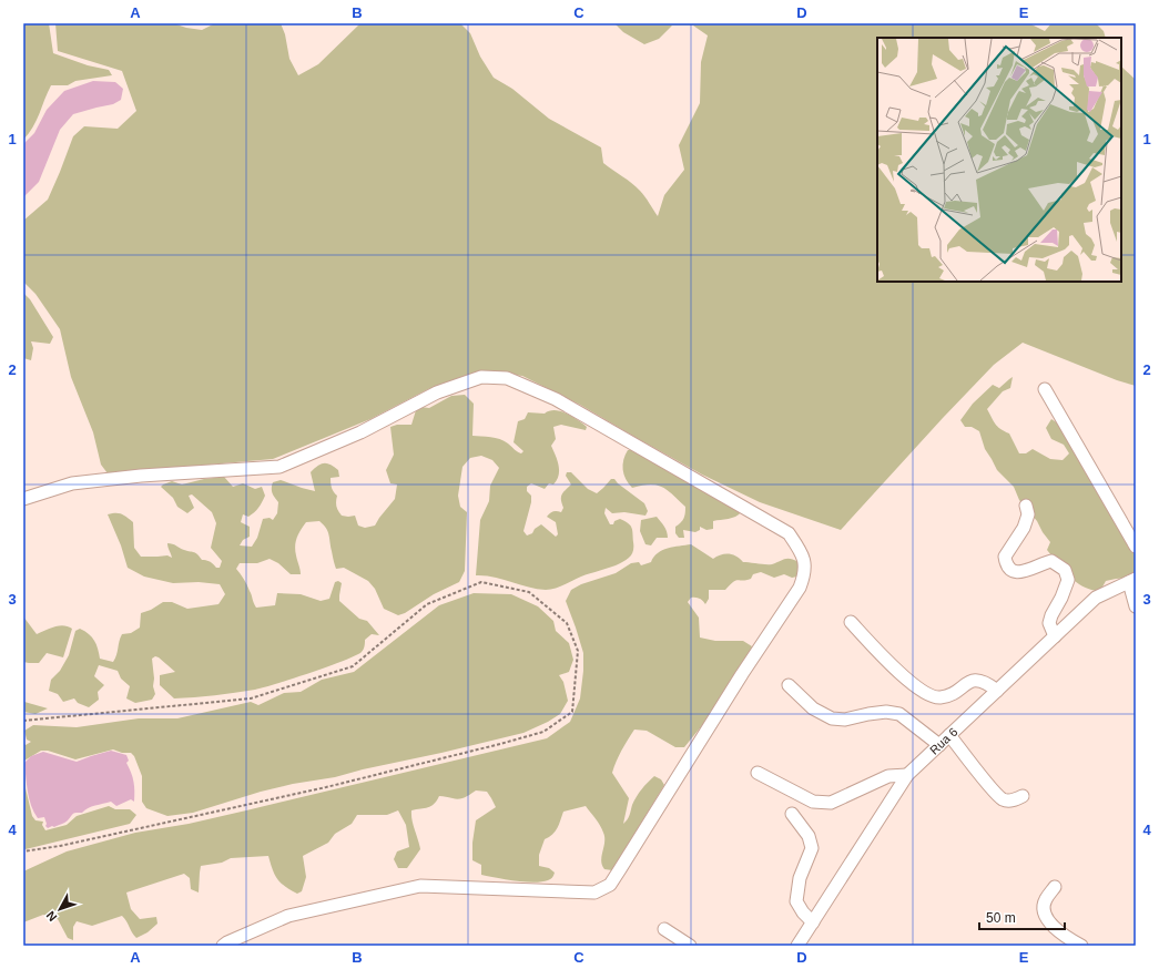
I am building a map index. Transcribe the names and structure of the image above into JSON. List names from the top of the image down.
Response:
{
  "streets": {
    "street": ["Rua 6"]
  },
  "scale_bar": "50 m",
  "north": "bottom left",
  "grid": {
    "columns": [
      "A",
      "B",
      "C",
      "D",
      "E"
    ],
    "rows": [
      "1",
      "2",
      "3",
      "4"
    ]
  }
}
